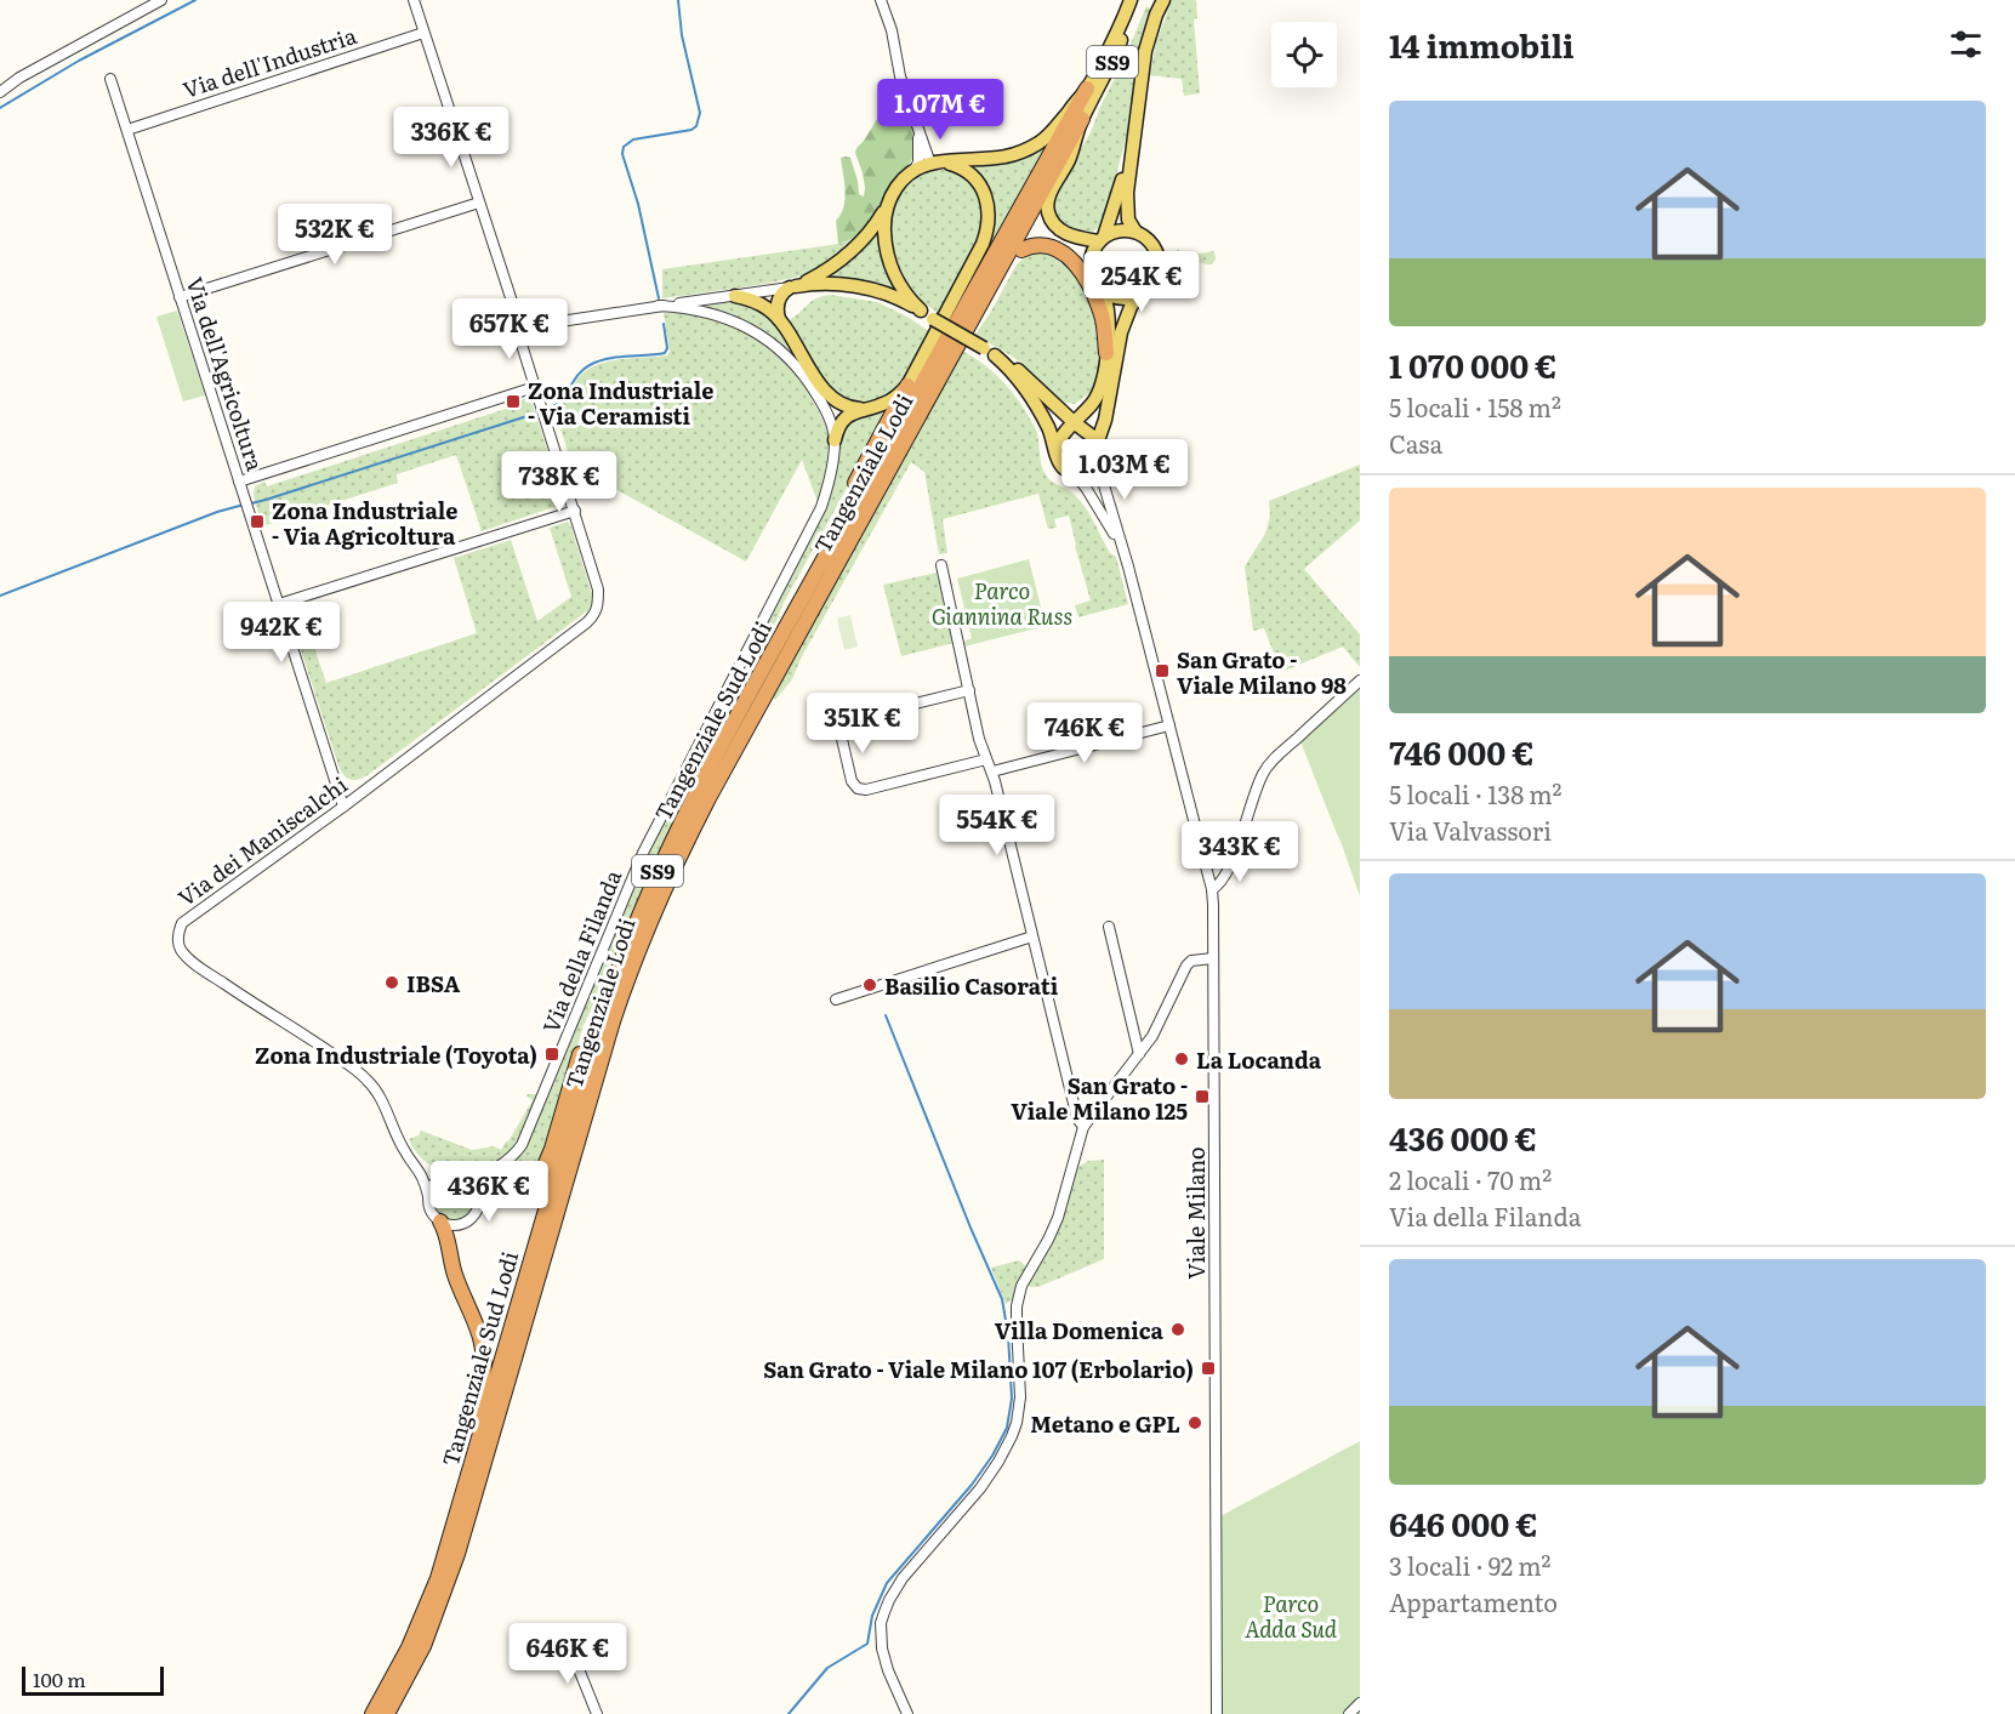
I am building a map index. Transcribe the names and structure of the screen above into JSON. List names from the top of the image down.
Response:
{
  "streets": {
    "highway": ["SS9", "Tangenziale Lodi", "Tangenziale Sud Lodi"],
    "street": [
      "Via dell'Industria",
      "Via dell'Agricoltura",
      "Via dei Maniscalchi",
      "Via della Filanda",
      "Viale Milano"
    ]
  },
  "crossings": [
    ["Via dell'Industria", "Via dell'Agricoltura"],
    ["Via dell'Agricoltura", "Via dei Maniscalchi"],
    ["Tangenziale Lodi", "Tangenziale Sud Lodi"]
  ],
  "parks": ["Parco Giannina Russ", "Parco Adda Sud"],
  "places": {
    "transit": [
      "Zona Industriale - Via Ceramisti",
      "Zona Industriale - Via Agricoltura",
      "San Grato - Viale Milano 98",
      "Zona Industriale (Toyota)",
      "San Grato - Viale Milano 125",
      "San Grato - Viale Milano 107 (Erbolario)"
    ],
    "other": [
      "IBSA",
      "Basilio Casorati",
      "La Locanda",
      "Villa Domenica",
      "Metano e GPL"
    ]
  },
  "scale_bar": "100 m",
  "page": {
    "heading": "14 immobili",
    "price": [
      "1.07M €",
      "336K €",
      "532K €",
      "254K €",
      "657K €",
      "1.03M €",
      "738K €",
      "942K €",
      "351K €",
      "746K €",
      "554K €",
      "343K €",
      "436K €",
      "646K €"
    ],
    "list": [
      {
        "name": "1 070 000 €",
        "note": "5 locali · 158 m² · Casa"
      },
      {
        "name": "746 000 €",
        "note": "5 locali · 138 m² · Via Valvassori"
      },
      {
        "name": "436 000 €",
        "note": "2 locali · 70 m² · Via della Filanda"
      },
      {
        "name": "646 000 €",
        "note": "3 locali · 92 m² · Appartamento"
      }
    ],
    "scale": "100 m"
  }
}
